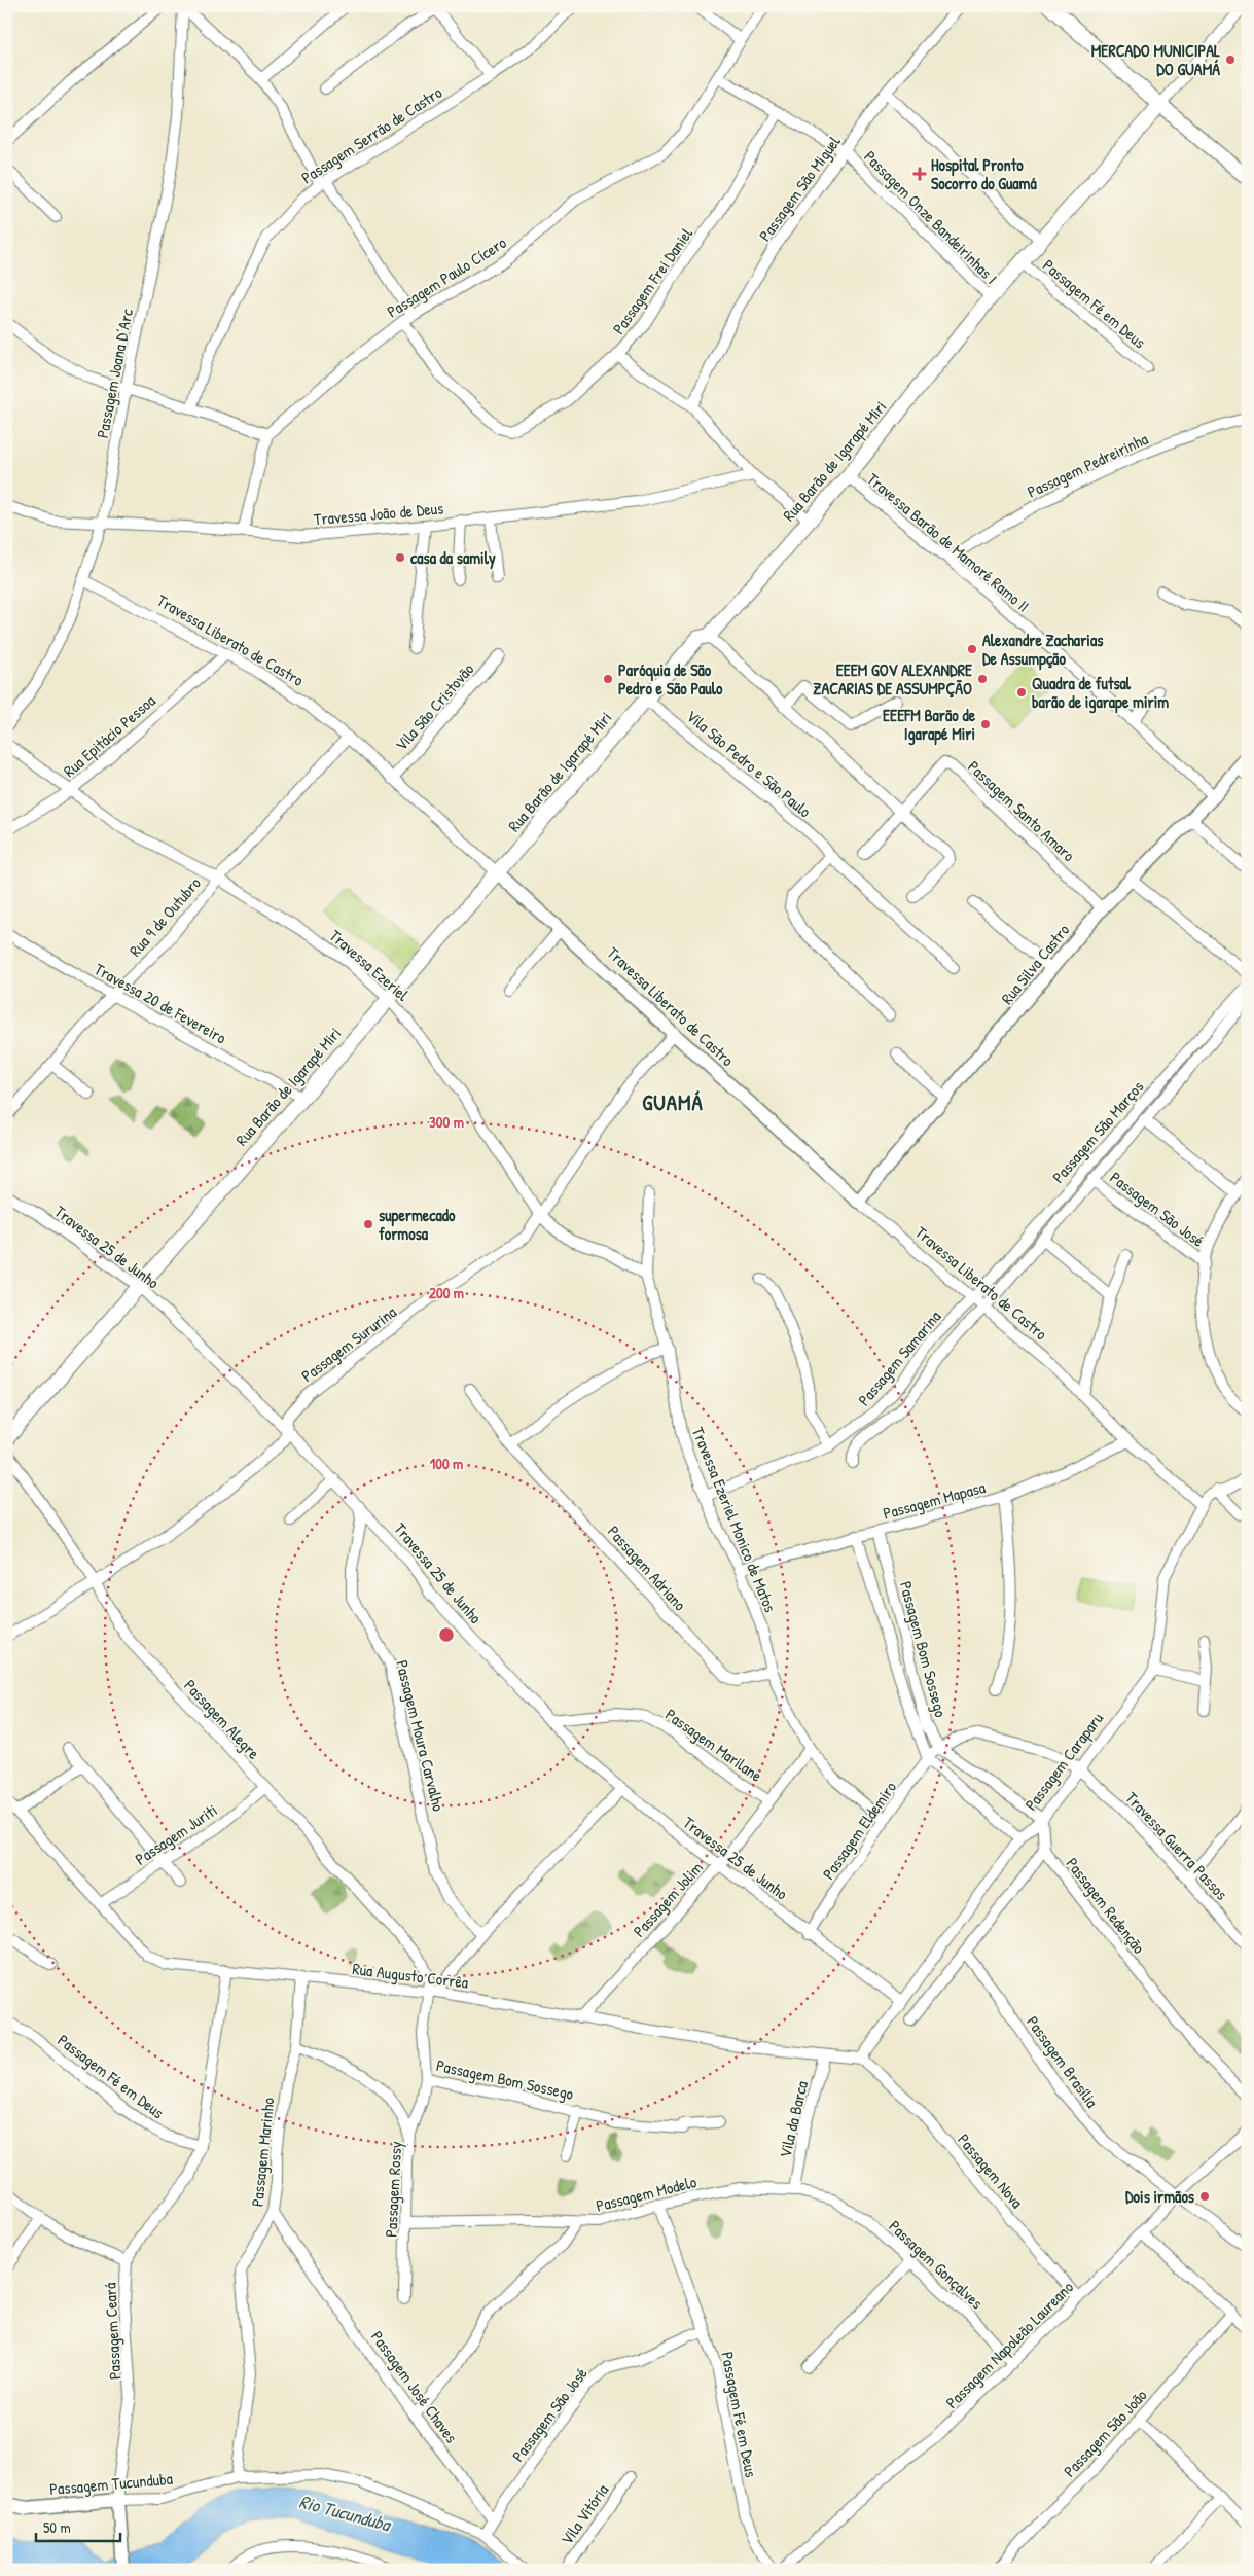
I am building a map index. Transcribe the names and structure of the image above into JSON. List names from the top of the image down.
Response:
{
  "streets": {
    "main road": ["Rua Barão de Igarapé Miri"],
    "street": [
      "Passagem Serrão de Castro",
      "Passagem São Miguel",
      "Passagem Onze Bandeirinhas I",
      "Passagem Paulo Cícero",
      "Passagem Frei Daniel",
      "Passagem Fé em Deus",
      "Passagem Joana D’Arc",
      "Passagem Pedreirinha",
      "Travessa João de Deus",
      "Travessa Barão de Mamoré Ramo II",
      "Travessa Liberato de Castro",
      "Vila São Cristovão",
      "Rua Epitácio Pessoa",
      "Vila São Pedro e São Paulo",
      "Passagem Santo Amaro",
      "Rua 9 de Outubro",
      "Rua Silva Castro",
      "Travessa Ezeriel",
      "Travessa 20 de Fevereiro",
      "Passagem São Marços",
      "Passagem São José",
      "Travessa 25 de Junho",
      "Passagem Sururina",
      "Passagem Samarina",
      "Passagem Mapasa",
      "Travessa Ezeriel Monico de Matos",
      "Passagem Adriano",
      "Passagem Bom Sossego",
      "Passagem Alegre",
      "Passagem Moura Carvalho",
      "Passagem Marilane",
      "Passagem Caraparu",
      "Passagem Eldemiro",
      "Passagem Juriti",
      "Travessa Guerra Passos",
      "Passagem Jolim",
      "Passagem Redenção",
      "Rua Augusto Corrêa",
      "Passagem Brasília",
      "Vila da Barca",
      "Passagem Marinho",
      "Passagem Nova",
      "Passagem Rossy",
      "Passagem Modelo",
      "Passagem Gonçalves",
      "Passagem Ceará",
      "Passagem Napoleão Laureano",
      "Passagem José Chaves",
      "Passagem São João",
      "Passagem Tucunduba",
      "Vila Vitória"
    ]
  },
  "crossings": [
    ["Passagem São Miguel", "Passagem Onze Bandeirinhas I"],
    ["Passagem Onze Bandeirinhas I", "Passagem Paulo Cícero"],
    ["Passagem Onze Bandeirinhas I", "Passagem Frei Daniel"],
    ["Passagem Onze Bandeirinhas I", "Rua Barão de Igarapé Miri"],
    ["Passagem Paulo Cícero", "Passagem Frei Daniel"],
    ["Passagem Fé em Deus", "Rua Barão de Igarapé Miri"],
    ["Passagem Fé em Deus", "Passagem São José"],
    ["Passagem Fé em Deus", "Passagem Modelo"],
    ["Passagem Fé em Deus", "Passagem Ceará"],
    ["Passagem Joana D’Arc", "Travessa João de Deus"],
    ["Passagem Joana D’Arc", "Travessa Liberato de Castro"],
    ["Rua Barão de Igarapé Miri", "Travessa Barão de Mamoré Ramo II"],
    ["Rua Barão de Igarapé Miri", "Travessa Liberato de Castro"],
    ["Rua Barão de Igarapé Miri", "Vila São Pedro e São Paulo"],
    ["Rua Barão de Igarapé Miri", "Travessa Ezeriel"],
    ["Rua Barão de Igarapé Miri", "Travessa 20 de Fevereiro"],
    ["Rua Barão de Igarapé Miri", "Travessa 25 de Junho"],
    ["Passagem Pedreirinha", "Travessa Barão de Mamoré Ramo II"],
    ["Travessa Barão de Mamoré Ramo II", "Rua Silva Castro"],
    ["Travessa Liberato de Castro", "Vila São Cristovão"],
    ["Travessa Liberato de Castro", "Rua Epitácio Pessoa"],
    ["Travessa Liberato de Castro", "Rua 9 de Outubro"],
    ["Travessa Liberato de Castro", "Rua Silva Castro"],
    ["Travessa Liberato de Castro", "Passagem São Marços"],
    ["Travessa Liberato de Castro", "Passagem Sururina"],
    ["Travessa Liberato de Castro", "Passagem Samarina"],
    ["Travessa Liberato de Castro", "Passagem Mapasa"],
    ["Rua Epitácio Pessoa", "Travessa Ezeriel"],
    ["Passagem Santo Amaro", "Rua Silva Castro"],
    ["Rua 9 de Outubro", "Travessa Ezeriel"],
    ["Rua 9 de Outubro", "Travessa 20 de Fevereiro"],
    ["Travessa Ezeriel", "Passagem Sururina"],
    ["Travessa Ezeriel", "Travessa Ezeriel Monico de Matos"],
    ["Passagem São Marços", "Passagem São José"],
    ["Passagem São Marços", "Passagem Samarina"],
    ["Passagem São José", "Passagem José Chaves"],
    ["Travessa 25 de Junho", "Passagem Sururina"],
    ["Travessa 25 de Junho", "Passagem Moura Carvalho"],
    ["Travessa 25 de Junho", "Passagem Marilane"],
    ["Travessa 25 de Junho", "Passagem Caraparu"],
    ["Travessa 25 de Junho", "Passagem Eldemiro"],
    ["Travessa 25 de Junho", "Passagem Jolim"],
    ["Travessa 25 de Junho", "Passagem Rossy"],
    ["Passagem Sururina", "Passagem Alegre"],
    ["Passagem Samarina", "Travessa Ezeriel Monico de Matos"],
    ["Passagem Mapasa", "Travessa Ezeriel Monico de Matos"],
    ["Passagem Mapasa", "Passagem Bom Sossego"],
    ["Travessa Ezeriel Monico de Matos", "Passagem Adriano"],
    ["Travessa Ezeriel Monico de Matos", "Passagem Eldemiro"],
    ["Travessa Ezeriel Monico de Matos", "Passagem Jolim"],
    ["Passagem Bom Sossego", "Passagem Eldemiro"],
    ["Passagem Bom Sossego", "Passagem Rossy"],
    ["Passagem Alegre", "Passagem Juriti"],
    ["Passagem Alegre", "Rua Augusto Corrêa"],
    ["Passagem Alegre", "Passagem Rossy"],
    ["Passagem Moura Carvalho", "Passagem Rossy"],
    ["Passagem Marilane", "Passagem Jolim"],
    ["Passagem Caraparu", "Travessa Guerra Passos"],
    ["Passagem Caraparu", "Rua Augusto Corrêa"],
    ["Passagem Caraparu", "Passagem Nova"],
    ["Passagem Juriti", "Rua Augusto Corrêa"],
    ["Passagem Jolim", "Rua Augusto Corrêa"],
    ["Rua Augusto Corrêa", "Vila da Barca"],
    ["Rua Augusto Corrêa", "Passagem Marinho"],
    ["Rua Augusto Corrêa", "Passagem Nova"],
    ["Rua Augusto Corrêa", "Passagem Rossy"],
    ["Rua Augusto Corrêa", "Passagem Ceará"],
    ["Passagem Brasília", "Passagem Napoleão Laureano"],
    ["Vila da Barca", "Passagem Modelo"],
    ["Passagem Marinho", "Passagem José Chaves"],
    ["Passagem Marinho", "Passagem Tucunduba"],
    ["Passagem Nova", "Passagem Napoleão Laureano"],
    ["Passagem Rossy", "Passagem Modelo"],
    ["Passagem Modelo", "Passagem Gonçalves"],
    ["Passagem Gonçalves", "Passagem Napoleão Laureano"],
    ["Passagem Ceará", "Passagem Tucunduba"]
  ],
  "districts": ["GUAMÁ"],
  "water": ["Rio Tucunduba"],
  "places": {
    "other": [
      "MERCADO MUNICIPAL DO GUAMÁ",
      "casa da samily",
      "Alexandre Zacharias De Assumpção",
      "Paróquia de São Pedro e São Paulo",
      "EEEM GOV ALEXANDRE ZACARIAS DE ASSUMPÇÃO",
      "Quadra de futsal barão de igarape mirim",
      "EEEFM Barão de Igarapé Miri",
      "supermecado formosa",
      "Dois irmãos"
    ],
    "health": ["Hospital Pronto Socorro do Guamá"]
  },
  "scale_bar": "50 m",
  "rings": ["300 m", "200 m", "100 m"]
}
